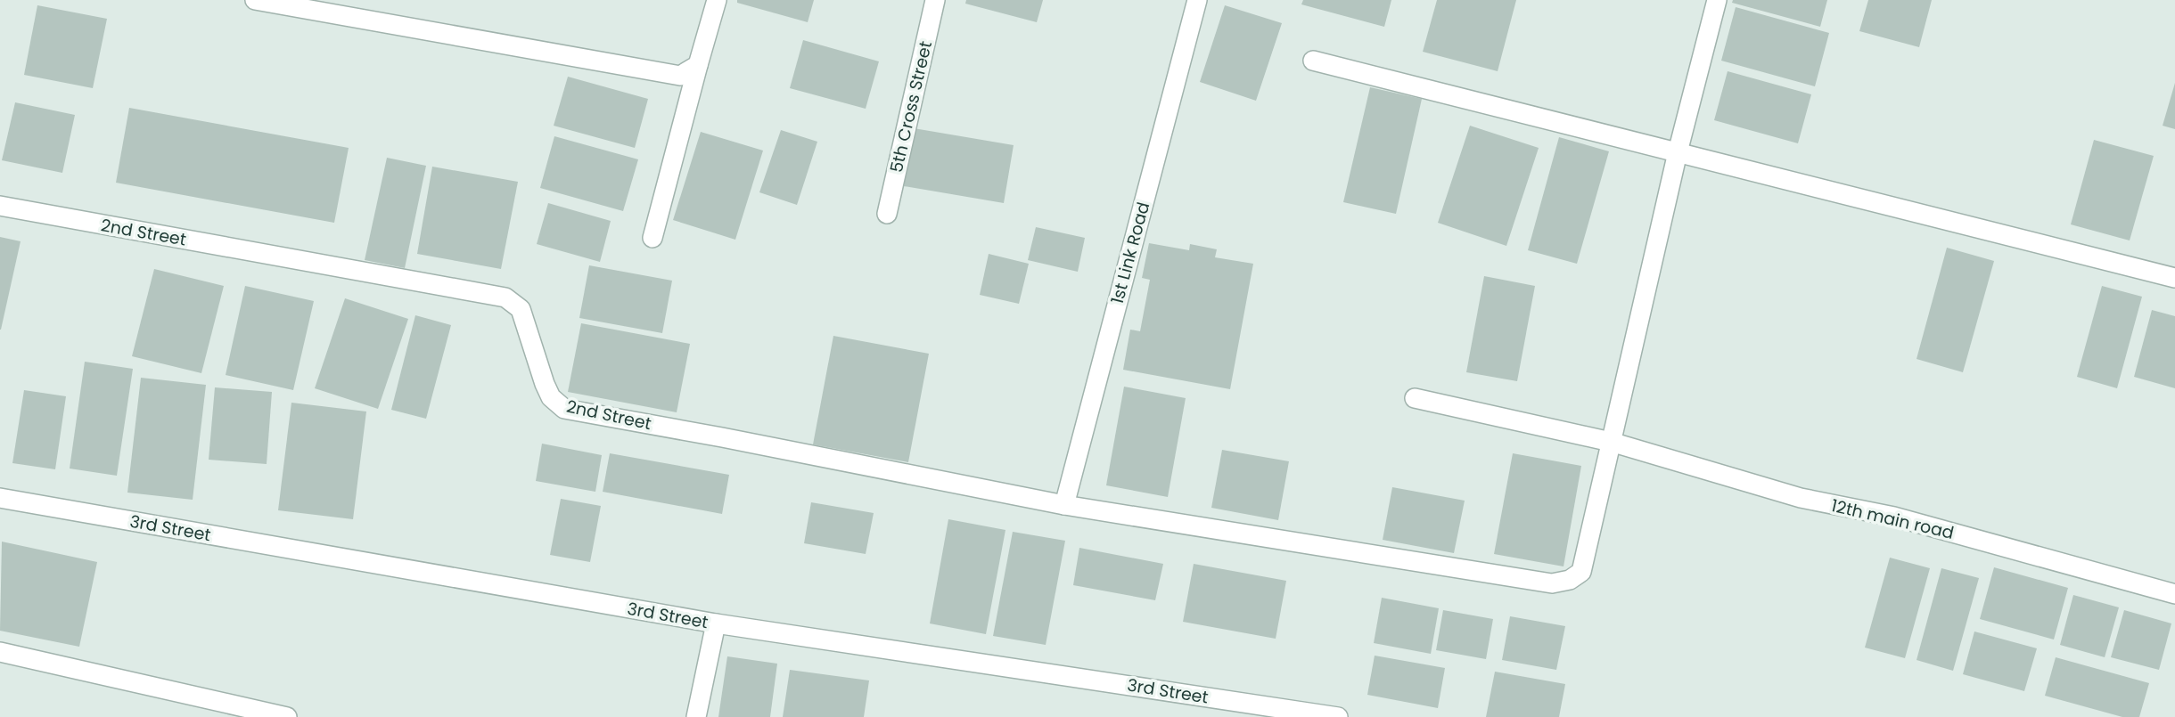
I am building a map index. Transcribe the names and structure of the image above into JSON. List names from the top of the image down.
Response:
{
  "streets": {
    "street": [
      "5th Cross Street",
      "2nd Street",
      "1st Link Road",
      "12th main road",
      "3rd Street"
    ]
  },
  "crossings": [
    ["2nd Street", "1st Link Road"],
    ["2nd Street", "12th main road"]
  ]
}
